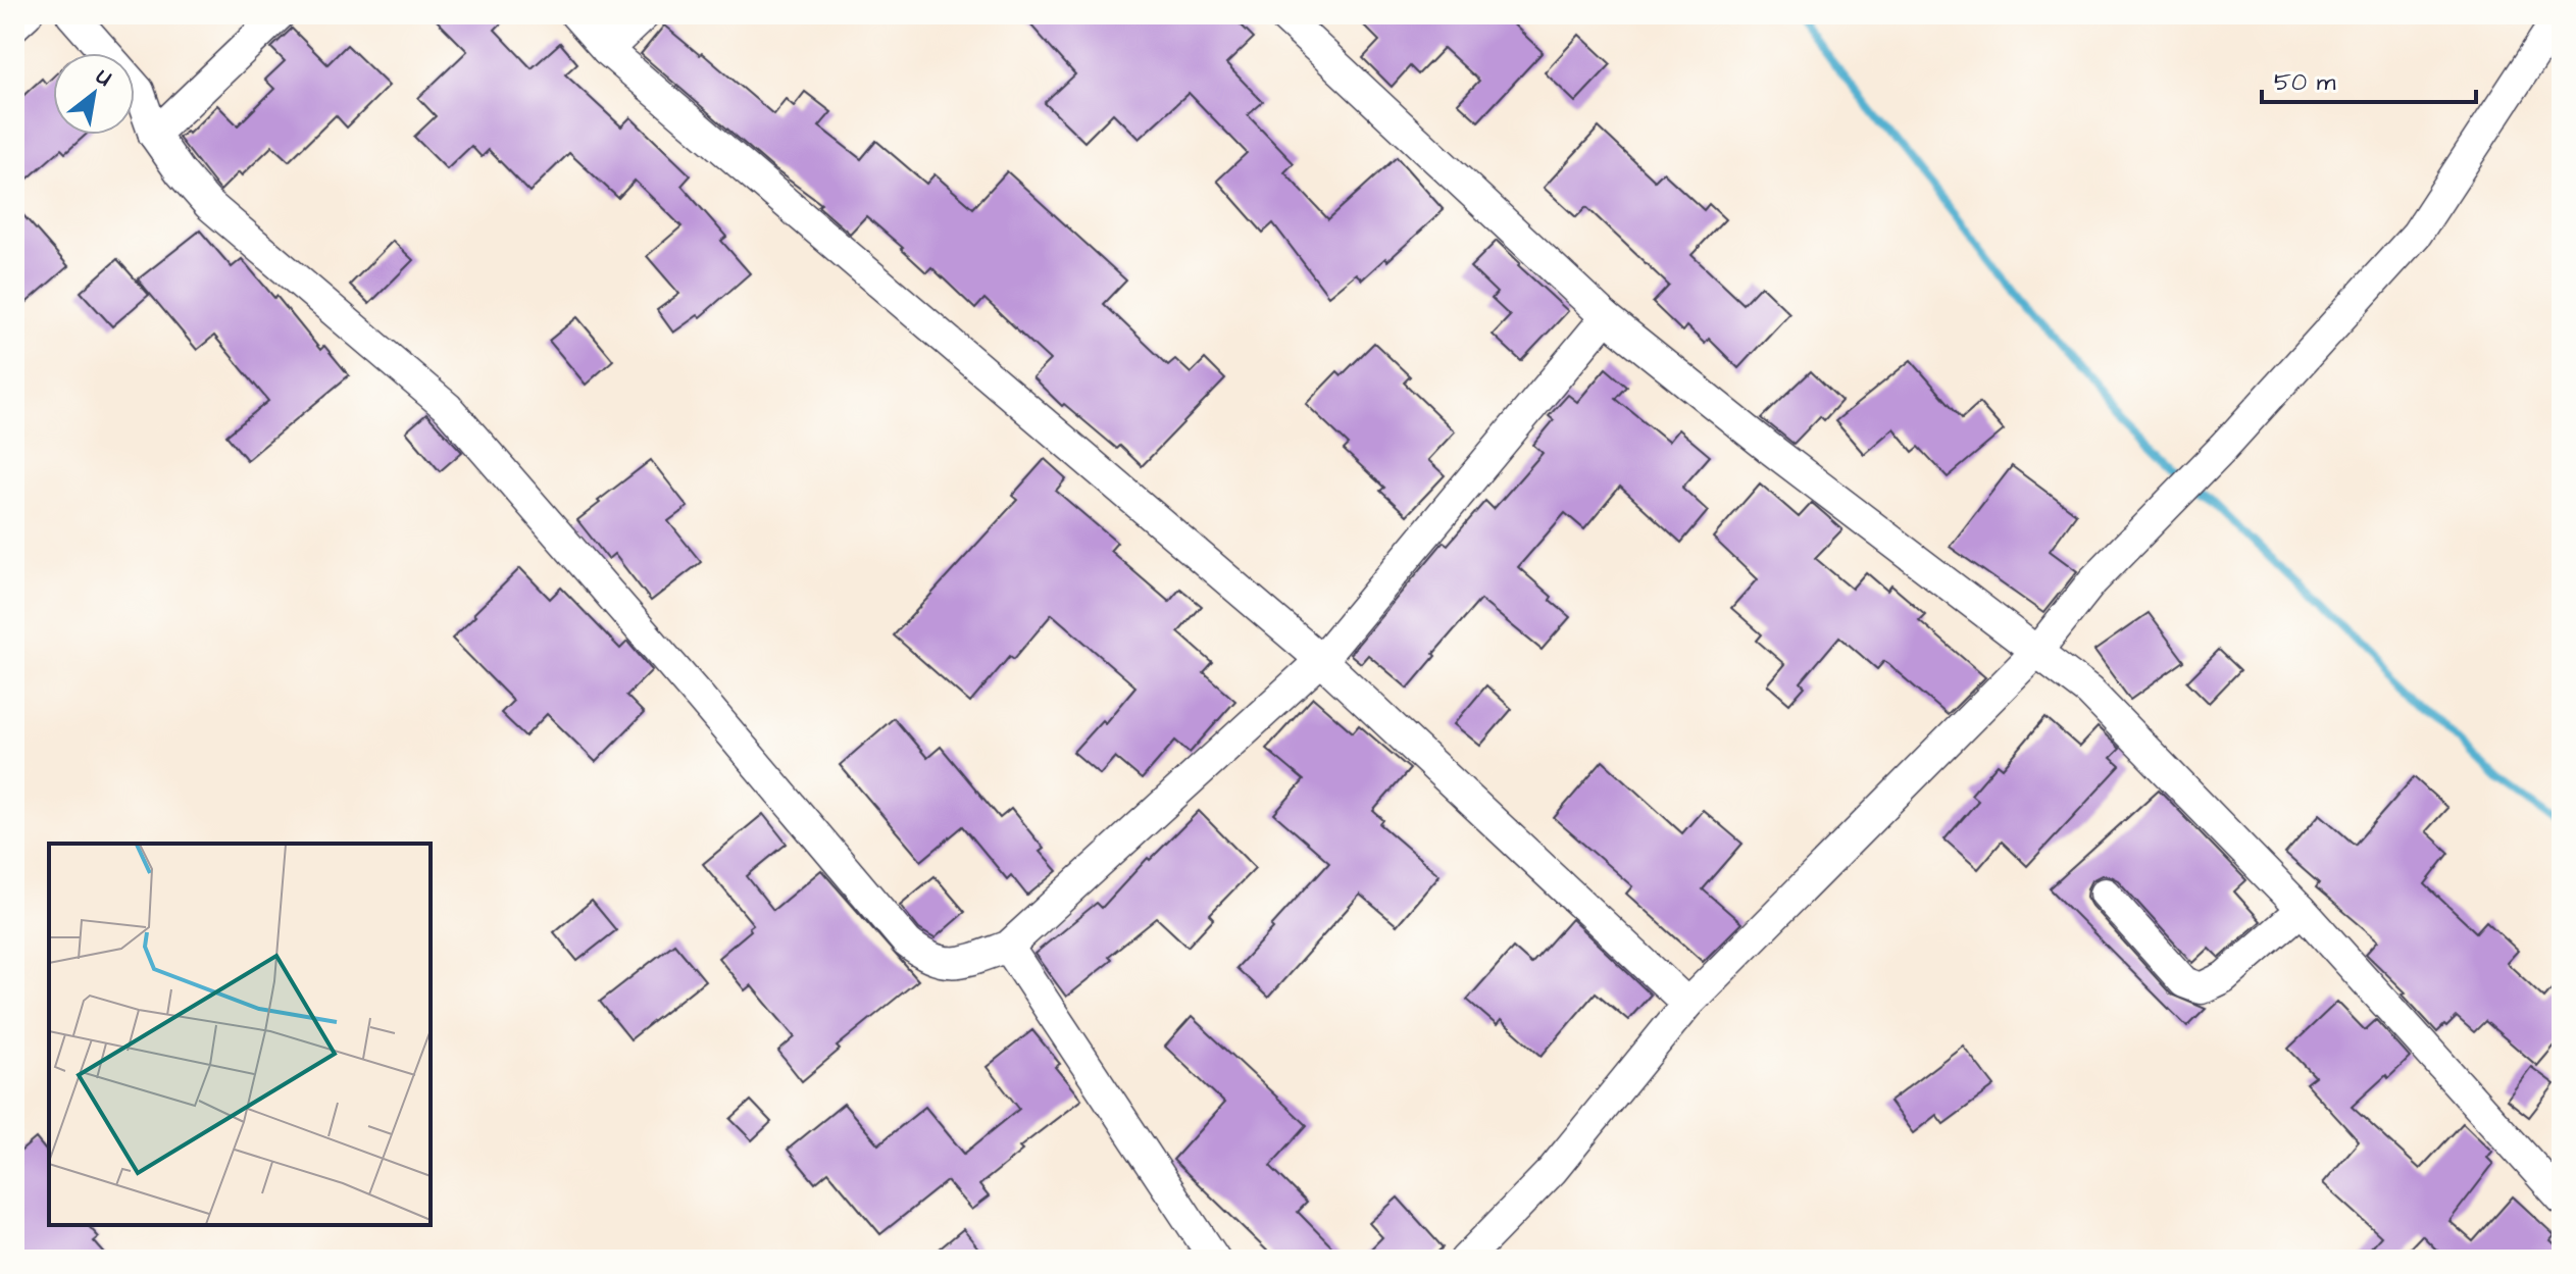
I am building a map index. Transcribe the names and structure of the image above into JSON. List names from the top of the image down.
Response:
{
  "scale_bar": "50 m",
  "north": "top right"
}
